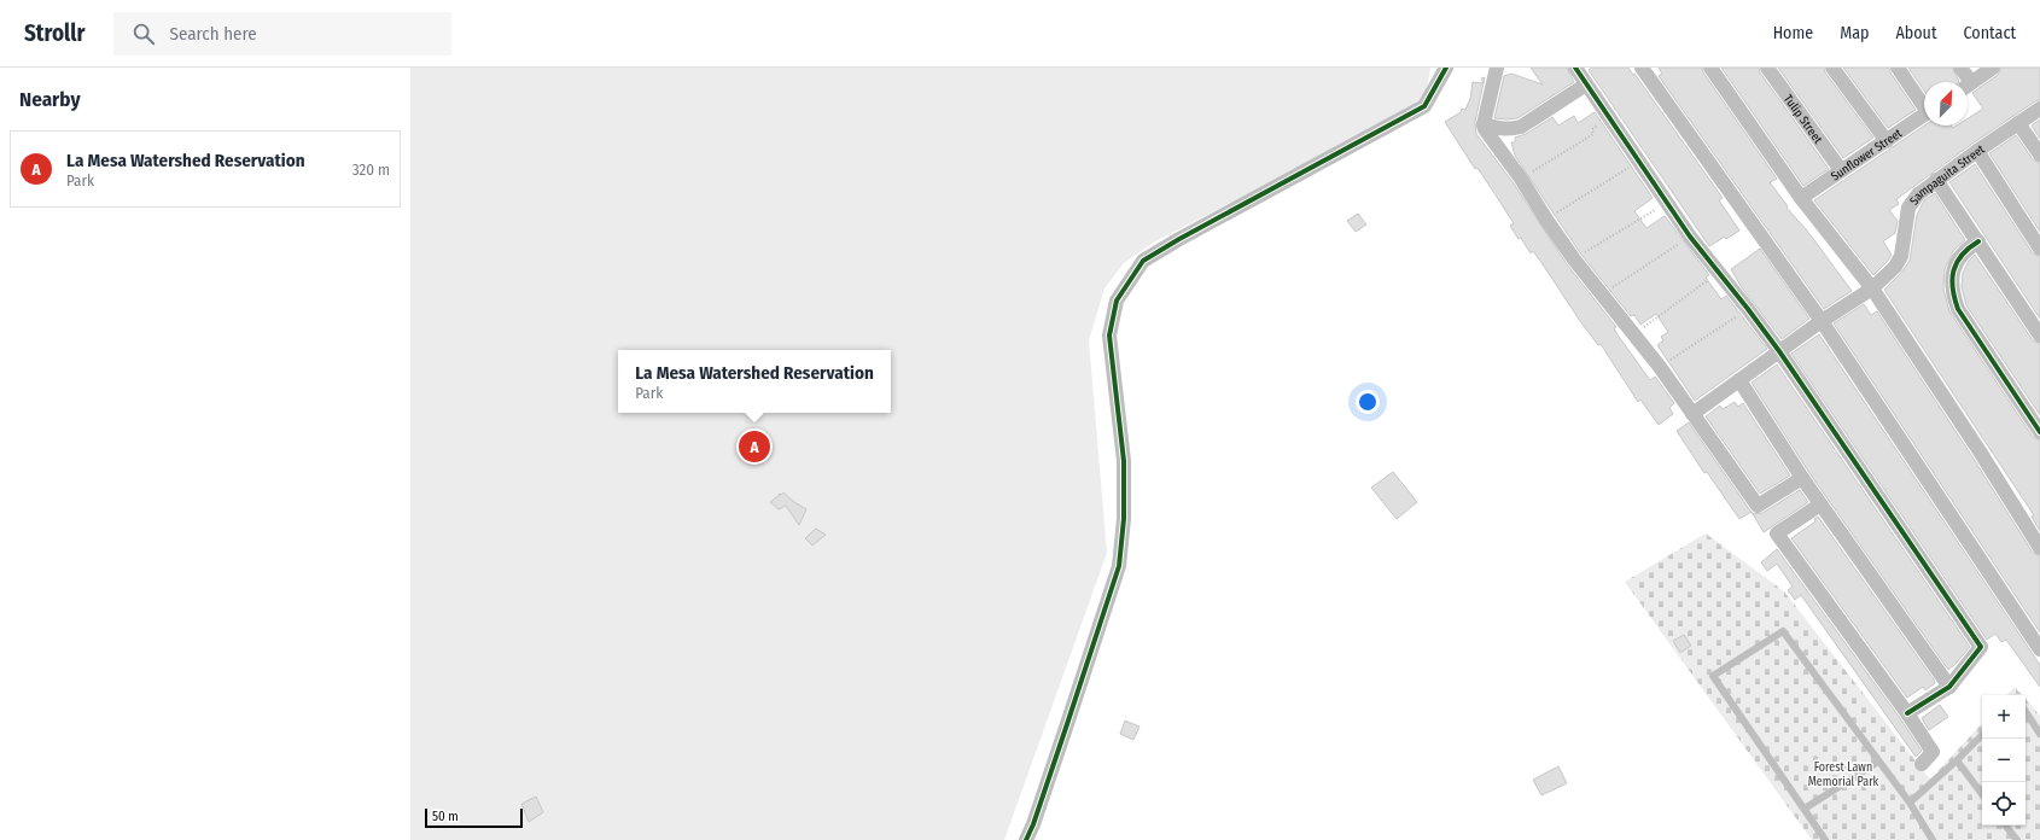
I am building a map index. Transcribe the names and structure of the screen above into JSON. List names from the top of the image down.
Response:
{
  "streets": {
    "street": ["Tulip Street", "Sunflower Street", "Sampaguita Street"]
  },
  "crossings": [
    ["Tulip Street", "Sunflower Street"]
  ],
  "parks": ["Forest Lawn Memorial Park"],
  "scale_bar": "50 m",
  "north": "top right",
  "page": {
    "header": "Strollr",
    "search": "Search here",
    "nav": [
      "Home",
      "Map",
      "About",
      "Contact"
    ],
    "heading": "Nearby",
    "list": [
      {
        "mark": "A",
        "name": "La Mesa Watershed Reservation",
        "note": "Park",
        "value": "320 m"
      }
    ],
    "popup": ["La Mesa Watershed Reservation", "Park"],
    "pins": "A",
    "map_buttons": ["+", "−"],
    "scale": "50 m"
  }
}
